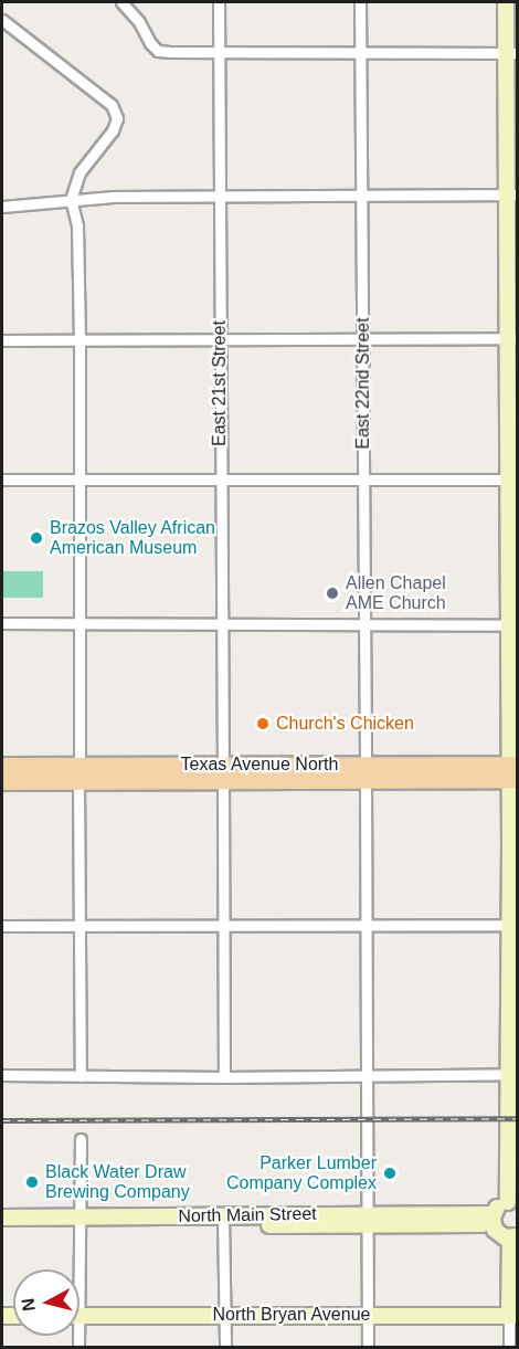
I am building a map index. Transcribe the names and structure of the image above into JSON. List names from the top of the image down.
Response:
{
  "streets": {
    "main road": ["Texas Avenue North"],
    "street": [
      "East 21st Street",
      "East 22nd Street",
      "North Main Street",
      "North Bryan Avenue"
    ]
  },
  "crossings": [
    ["East 21st Street", "Texas Avenue North"],
    ["East 22nd Street", "Texas Avenue North"],
    ["East 22nd Street", "North Main Street"],
    ["East 22nd Street", "North Bryan Avenue"]
  ],
  "places": [
    "Brazos Valley African American Museum",
    "Allen Chapel AME Church",
    "Church's Chicken",
    "Parker Lumber Company Complex",
    "Black Water Draw Brewing Company"
  ],
  "north": "left"
}
